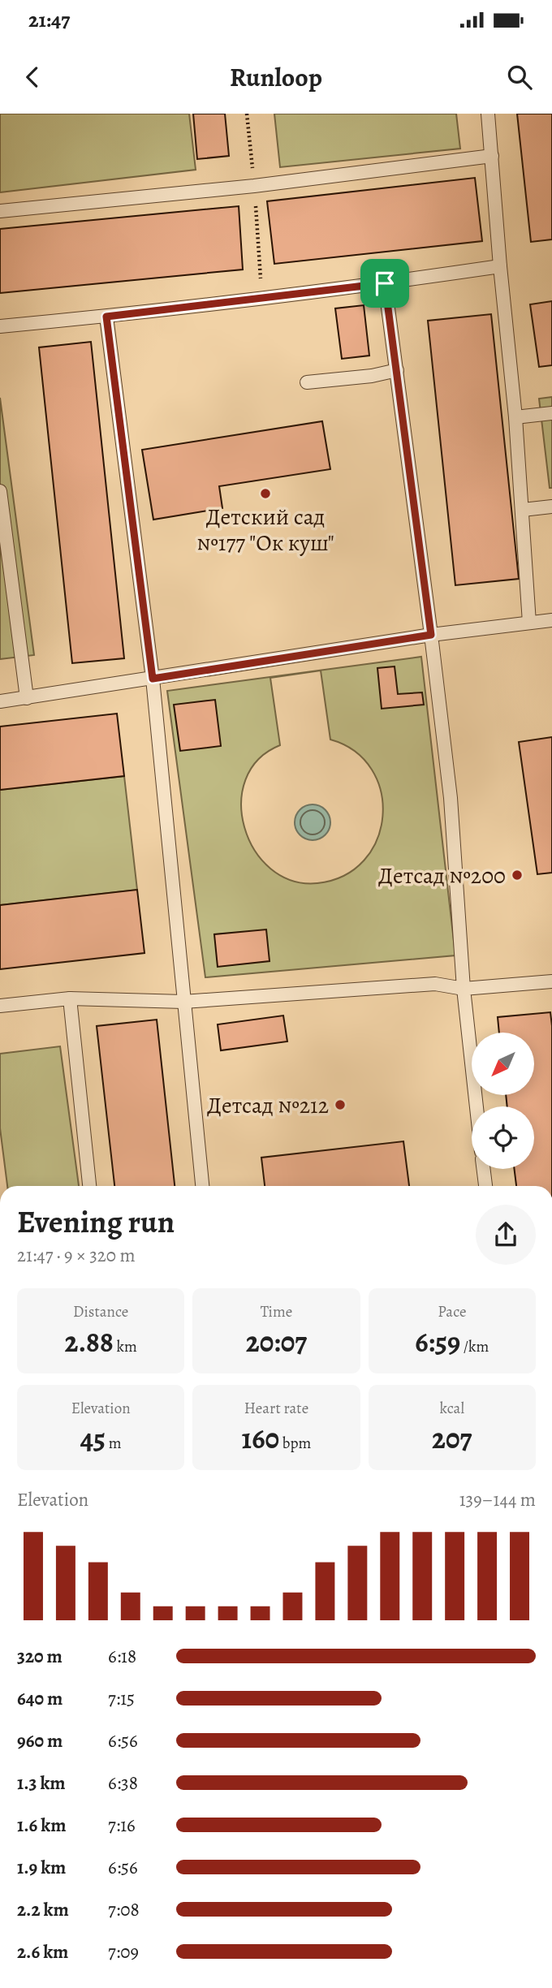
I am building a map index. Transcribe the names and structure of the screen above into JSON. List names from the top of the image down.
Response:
{
  "places": ["Детский сад №177 \"Ок куш\"", "Детсад №200", "Детсад №212"],
  "north": "bottom left",
  "page": {
    "status": "21:47",
    "header": "Runloop",
    "heading": ["Evening run", "21:47 · 9 × 320 m"],
    "stats": [
      ["Distance", "2.88 km"],
      ["Time", "20:07"],
      ["Pace", "6:59 /km"],
      ["Elevation", "45 m"],
      ["Heart rate", "160 bpm"],
      ["kcal", "207"]
    ],
    "chart": ["Elevation", "139–144 m"],
    "list": [
      {
        "name": "320 m",
        "note": "6:18"
      },
      {
        "name": "640 m",
        "note": "7:15"
      },
      {
        "name": "960 m",
        "note": "6:56"
      },
      {
        "name": "1.3 km",
        "note": "6:38"
      },
      {
        "name": "1.6 km",
        "note": "7:16"
      },
      {
        "name": "1.9 km",
        "note": "6:56"
      },
      {
        "name": "2.2 km",
        "note": "7:08"
      },
      {
        "name": "2.6 km",
        "note": "7:09"
      }
    ]
  }
}
